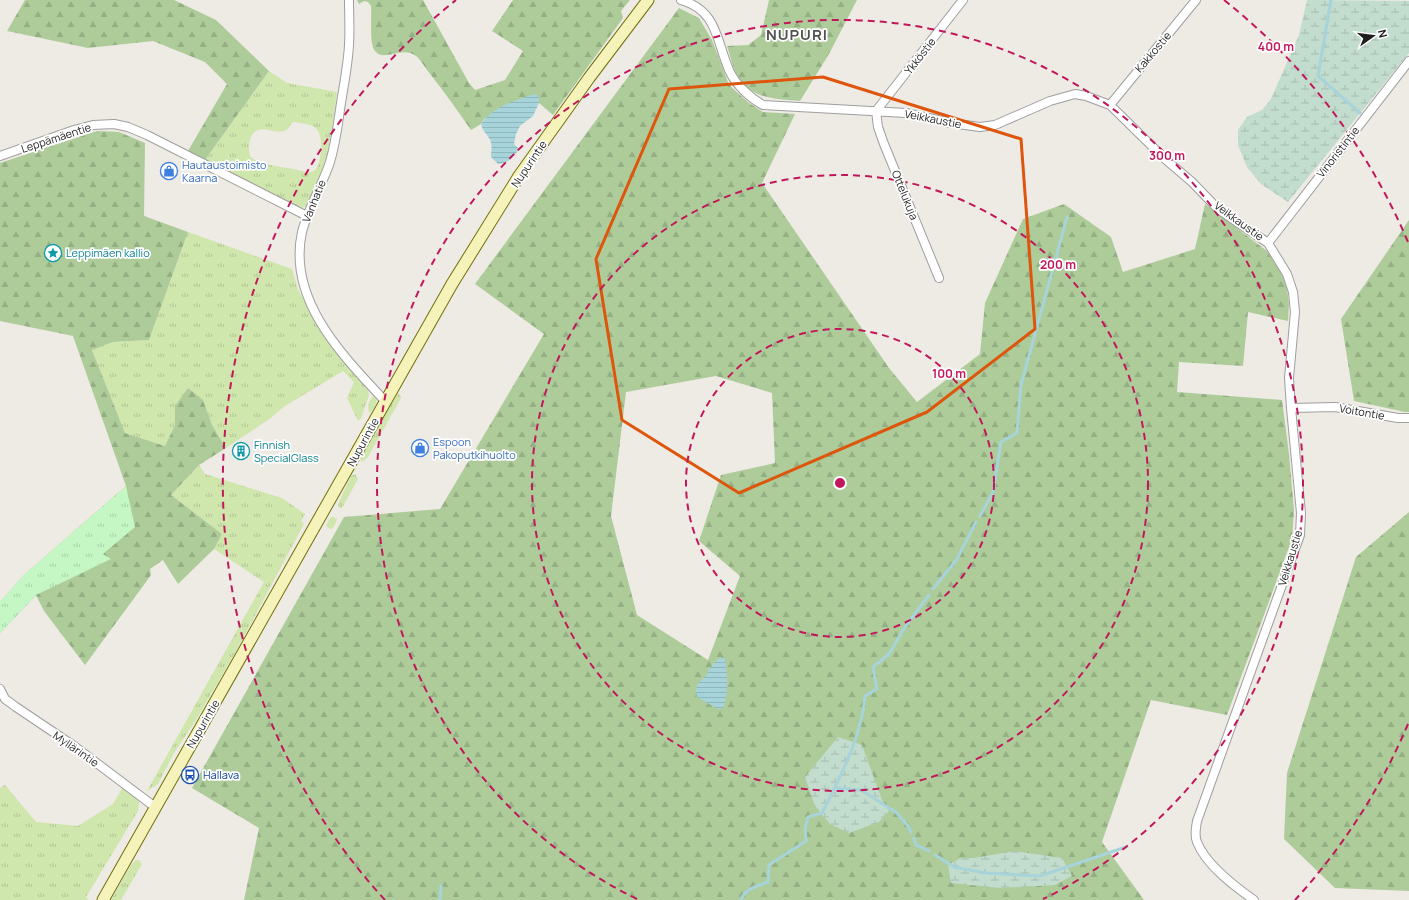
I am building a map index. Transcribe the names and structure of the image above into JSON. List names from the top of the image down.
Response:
{
  "streets": {
    "main road": ["Nupurintie"],
    "street": [
      "Kakkostie",
      "Ykköstie",
      "Veikkaustie",
      "Leppämäentie",
      "Vinoristintie",
      "Ottelukuja",
      "Vanhatie",
      "Voitontie",
      "Myllärintie"
    ]
  },
  "crossings": [
    ["Kakkostie", "Veikkaustie"],
    ["Ykköstie", "Veikkaustie"],
    ["Ykköstie", "Ottelukuja"],
    ["Veikkaustie", "Vinoristintie"],
    ["Veikkaustie", "Ottelukuja"],
    ["Veikkaustie", "Voitontie"],
    ["Leppämäentie", "Vanhatie"],
    ["Nupurintie", "Vanhatie"],
    ["Nupurintie", "Myllärintie"]
  ],
  "districts": ["NUPURI"],
  "places": {
    "shop": ["Hautaustoimisto Kaarna", "Espoon Pakoputkihuolto"],
    "place": ["Leppimäen kallio"],
    "building": ["Finnish SpecialGlass"],
    "bus stop": ["Hallava"]
  },
  "north": "right",
  "rings": [
    "400 m",
    "300 m",
    "200 m",
    "100 m"
  ]
}
